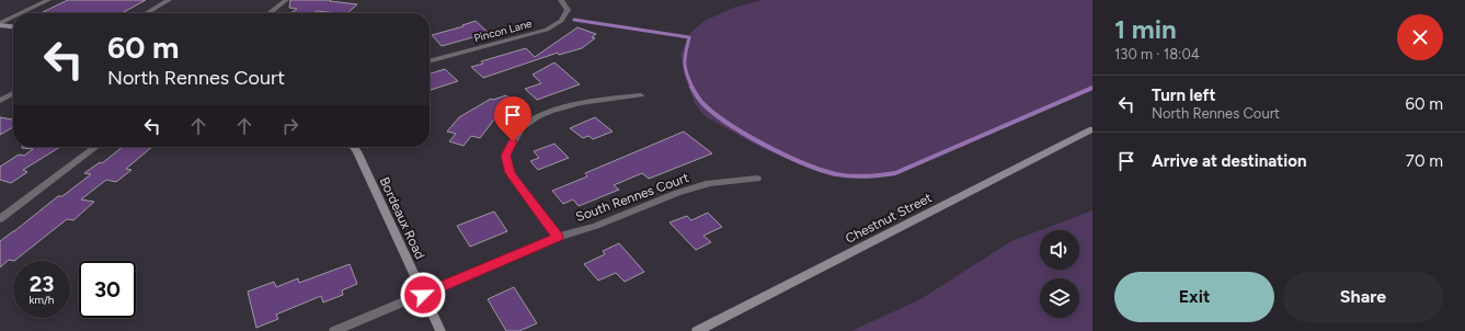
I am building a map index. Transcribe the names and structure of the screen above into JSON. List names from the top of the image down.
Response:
{
  "streets": {
    "main road": ["Bordeaux Road", "Chestnut Street"],
    "street": ["Pincon Lane", "South Rennes Court"]
  },
  "crossings": [
    ["South Rennes Court", "Bordeaux Road"]
  ],
  "page": {
    "heading": ["1 min", "130 m · 18:04"],
    "turn": ["60 m", "North Rennes Court"],
    "list": [
      {
        "name": "Turn left",
        "note": "North Rennes Court",
        "value": "60 m"
      },
      {
        "name": "Arrive at destination",
        "value": "70 m"
      }
    ],
    "speed": "23 km/h",
    "limit": "30",
    "buttons": ["Exit", "Share"]
  }
}
